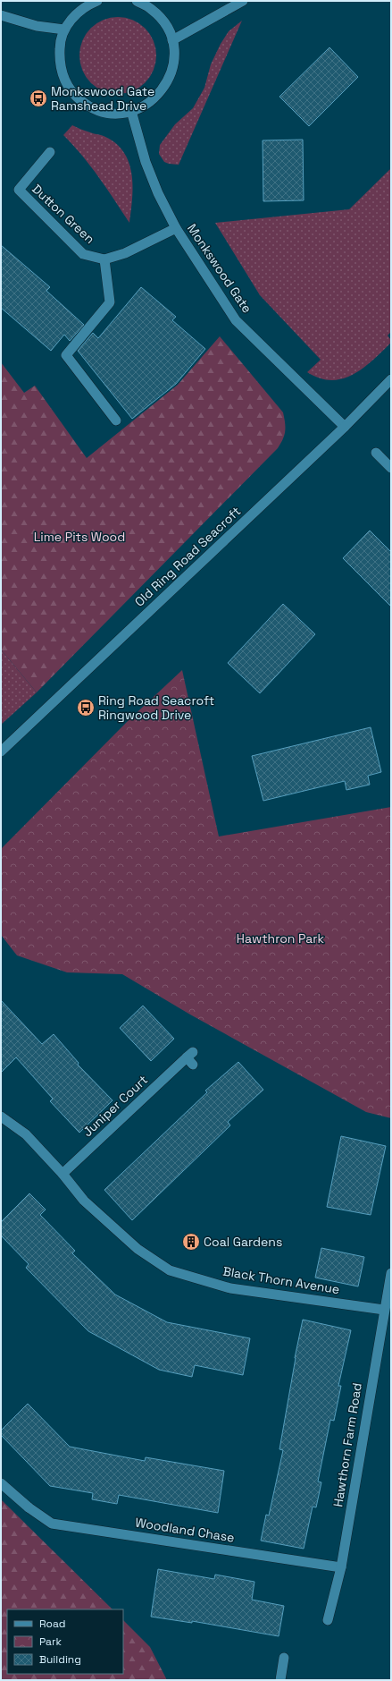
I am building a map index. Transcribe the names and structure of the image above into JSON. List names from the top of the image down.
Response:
{
  "streets": {
    "street": [
      "Dutton Green",
      "Monkswood Gate",
      "Old Ring Road Seacroft",
      "Juniper Court",
      "Black Thorn Avenue",
      "Hawthorn Farm Road",
      "Woodland Chase"
    ]
  },
  "crossings": [
    ["Monkswood Gate", "Old Ring Road Seacroft"],
    ["Juniper Court", "Black Thorn Avenue"],
    ["Black Thorn Avenue", "Hawthorn Farm Road"],
    ["Hawthorn Farm Road", "Woodland Chase"]
  ],
  "parks": ["Lime Pits Wood", "Hawthron Park"],
  "places": {
    "bus stop": ["Monkswood Gate Ramshead Drive", "Ring Road Seacroft Ringwood Drive"],
    "building": ["Coal Gardens"]
  },
  "legend": ["Road", "Park", "Building"]
}
